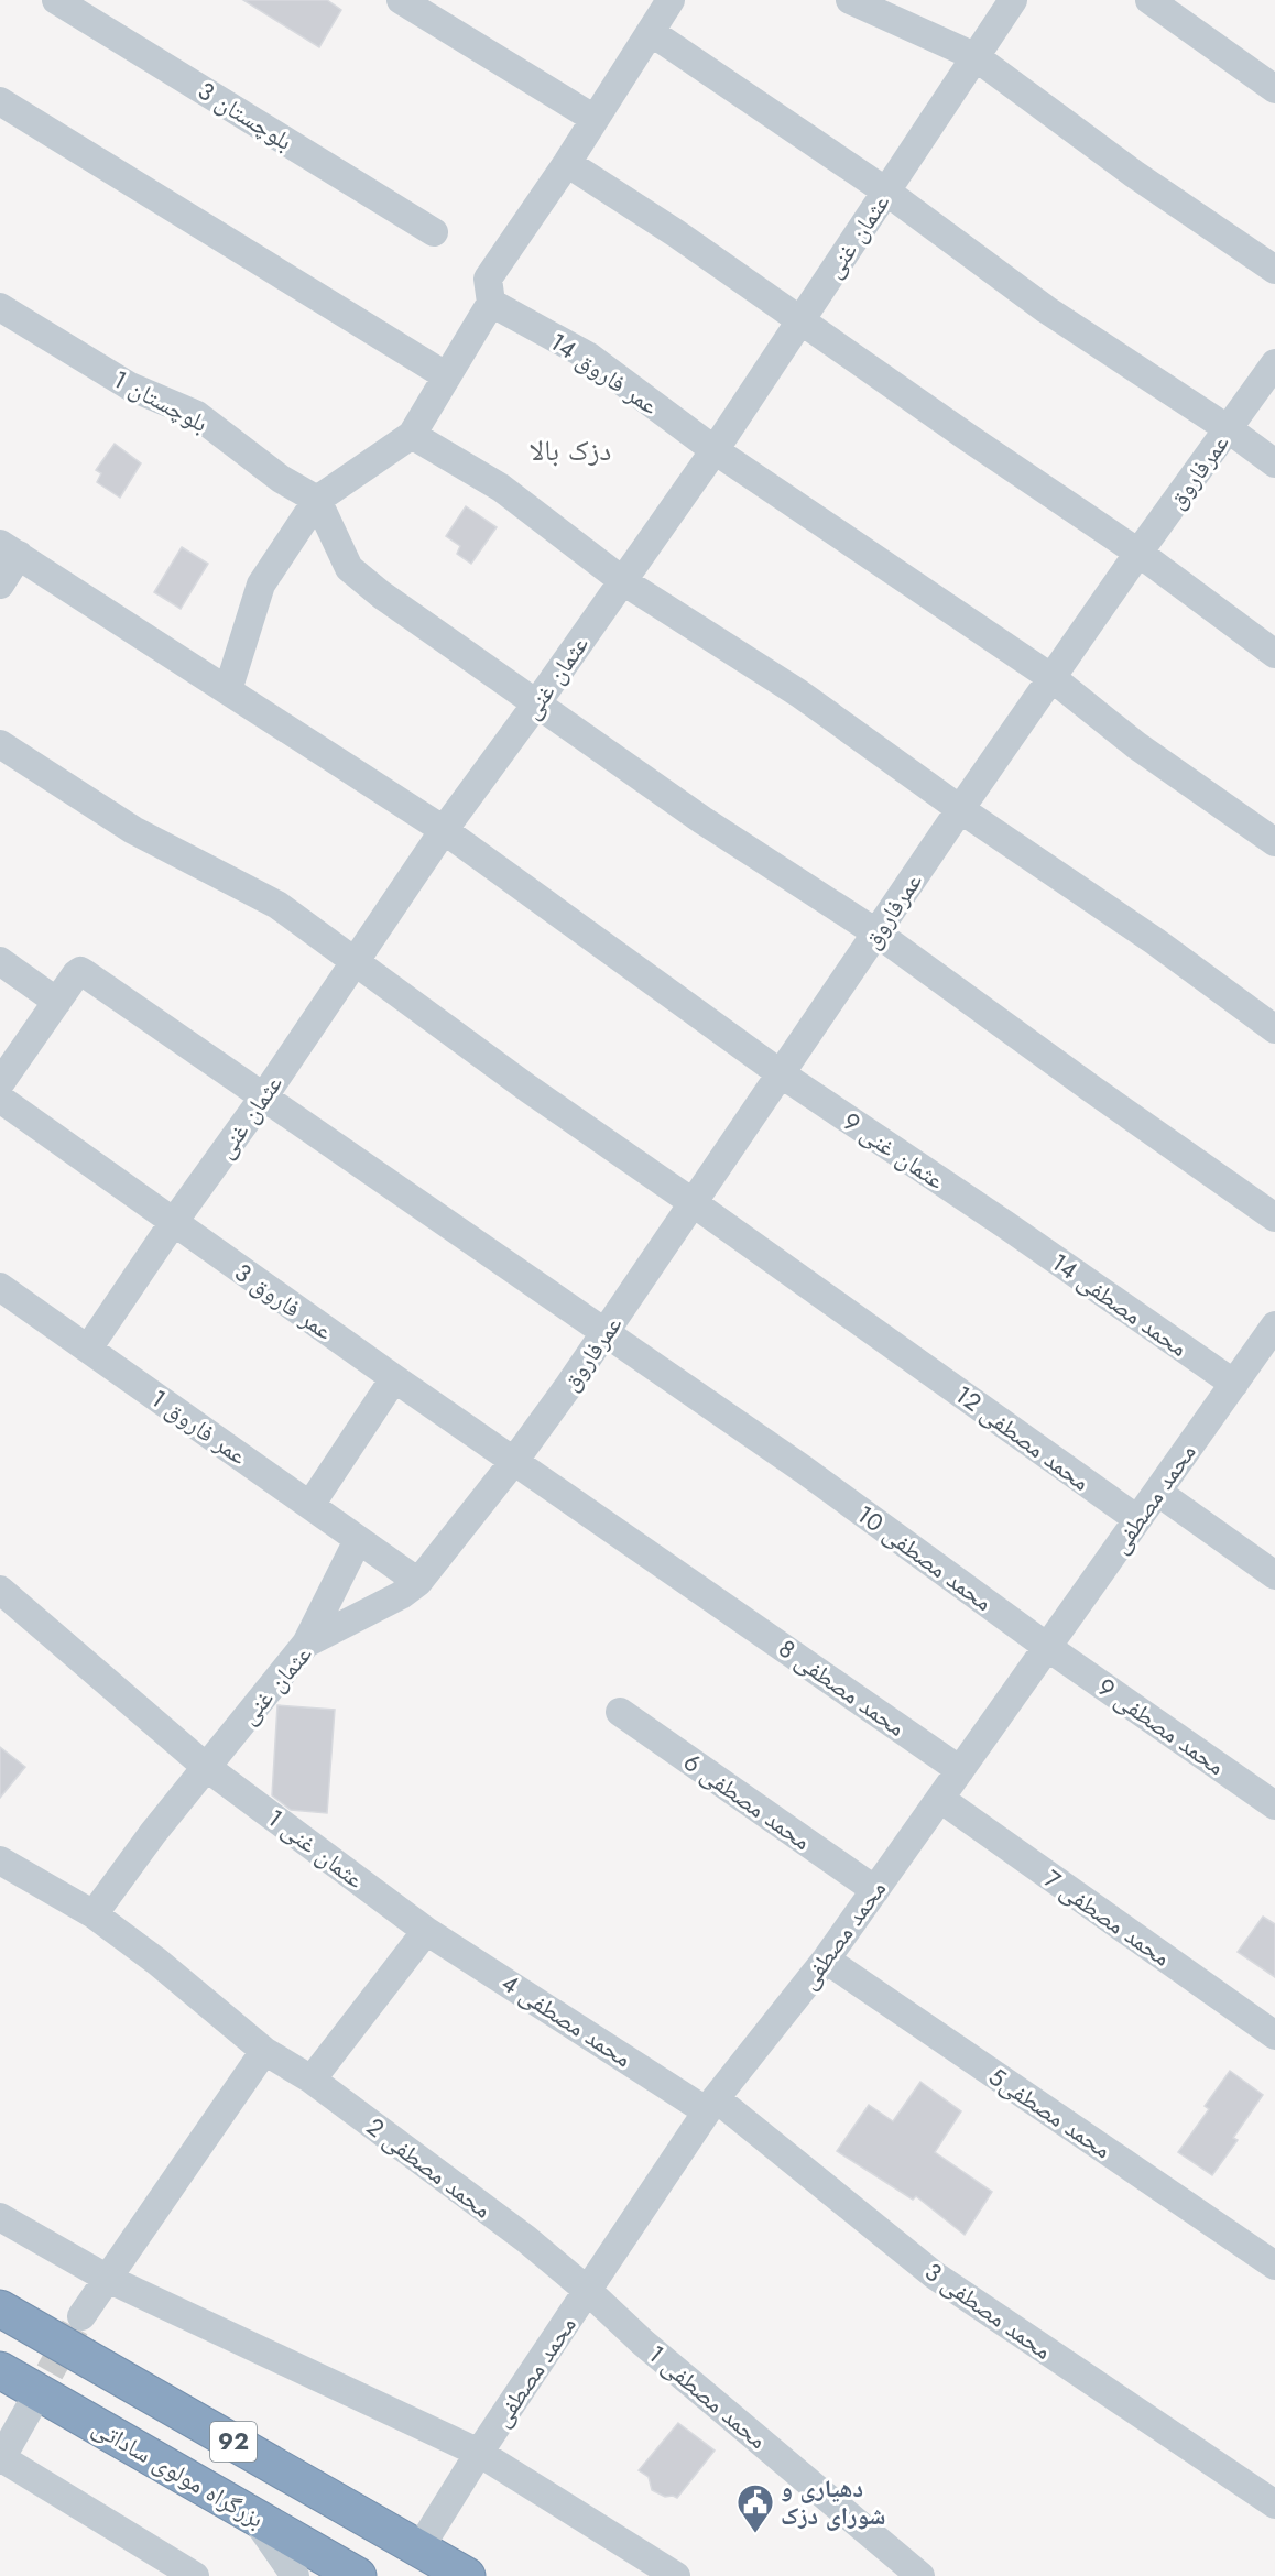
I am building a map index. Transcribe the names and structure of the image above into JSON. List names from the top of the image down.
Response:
{
  "streets": {
    "highway": ["92", "بزرگراه مولوی ساداتی"],
    "street": [
      "بلوچستان 3",
      "عثمان غنی",
      "عمر فاروق 14",
      "بلوچستان 1",
      "عمرفاروق",
      "عثمان غنی 9",
      "عمر فاروق 3",
      "محمد مصطفی 14",
      "عمر فاروق 1",
      "محمد مصطفی 12",
      "محمد مصطفی",
      "محمد مصطفی 10",
      "محمد مصطفی 8",
      "محمد مصطفی 9",
      "محمد مصطفی 6",
      "عثمان غنی 1",
      "محمد مصطفی 7",
      "محمد مصطفی 4",
      "محمد مصطفی5",
      "محمد مصطفی 2",
      "محمد مصطفی 3",
      "محمد مصطفی 1"
    ]
  },
  "crossings": [
    ["عثمان غنی", "عمر فاروق 14"],
    ["عثمان غنی", "عمرفاروق"],
    ["عثمان غنی", "عثمان غنی 9"],
    ["عثمان غنی", "عمر فاروق 3"],
    ["عثمان غنی", "عمر فاروق 1"],
    ["عثمان غنی", "محمد مصطفی 12"],
    ["عثمان غنی", "محمد مصطفی 10"],
    ["عثمان غنی", "محمد مصطفی 8"],
    ["عثمان غنی", "عثمان غنی 1"],
    ["عثمان غنی", "محمد مصطفی 2"],
    ["عمر فاروق 14", "عمرفاروق"],
    ["عمرفاروق", "عثمان غنی 9"],
    ["عمرفاروق", "عمر فاروق 3"],
    ["عمرفاروق", "محمد مصطفی 12"],
    ["عمرفاروق", "محمد مصطفی 10"],
    ["عمرفاروق", "محمد مصطفی 8"],
    ["عثمان غنی 9", "محمد مصطفی 14"],
    ["عمر فاروق 3", "محمد مصطفی 8"],
    ["محمد مصطفی 14", "محمد مصطفی"],
    ["محمد مصطفی 12", "محمد مصطفی"],
    ["محمد مصطفی", "محمد مصطفی 10"],
    ["محمد مصطفی", "محمد مصطفی 8"],
    ["محمد مصطفی", "محمد مصطفی 9"],
    ["محمد مصطفی", "محمد مصطفی 6"],
    ["محمد مصطفی", "محمد مصطفی 7"],
    ["محمد مصطفی", "محمد مصطفی 4"],
    ["محمد مصطفی", "محمد مصطفی5"],
    ["محمد مصطفی", "محمد مصطفی 2"],
    ["محمد مصطفی", "محمد مصطفی 3"],
    ["محمد مصطفی", "محمد مصطفی 1"],
    ["محمد مصطفی", "92"],
    ["محمد مصطفی 10", "محمد مصطفی 9"],
    ["عثمان غنی 1", "محمد مصطفی 4"],
    ["محمد مصطفی 4", "محمد مصطفی 3"],
    ["محمد مصطفی 2", "محمد مصطفی 1"]
  ],
  "districts": ["دزک بالا"],
  "places": {
    "public building": ["دهیاری و شورای دزک"]
  }
}
